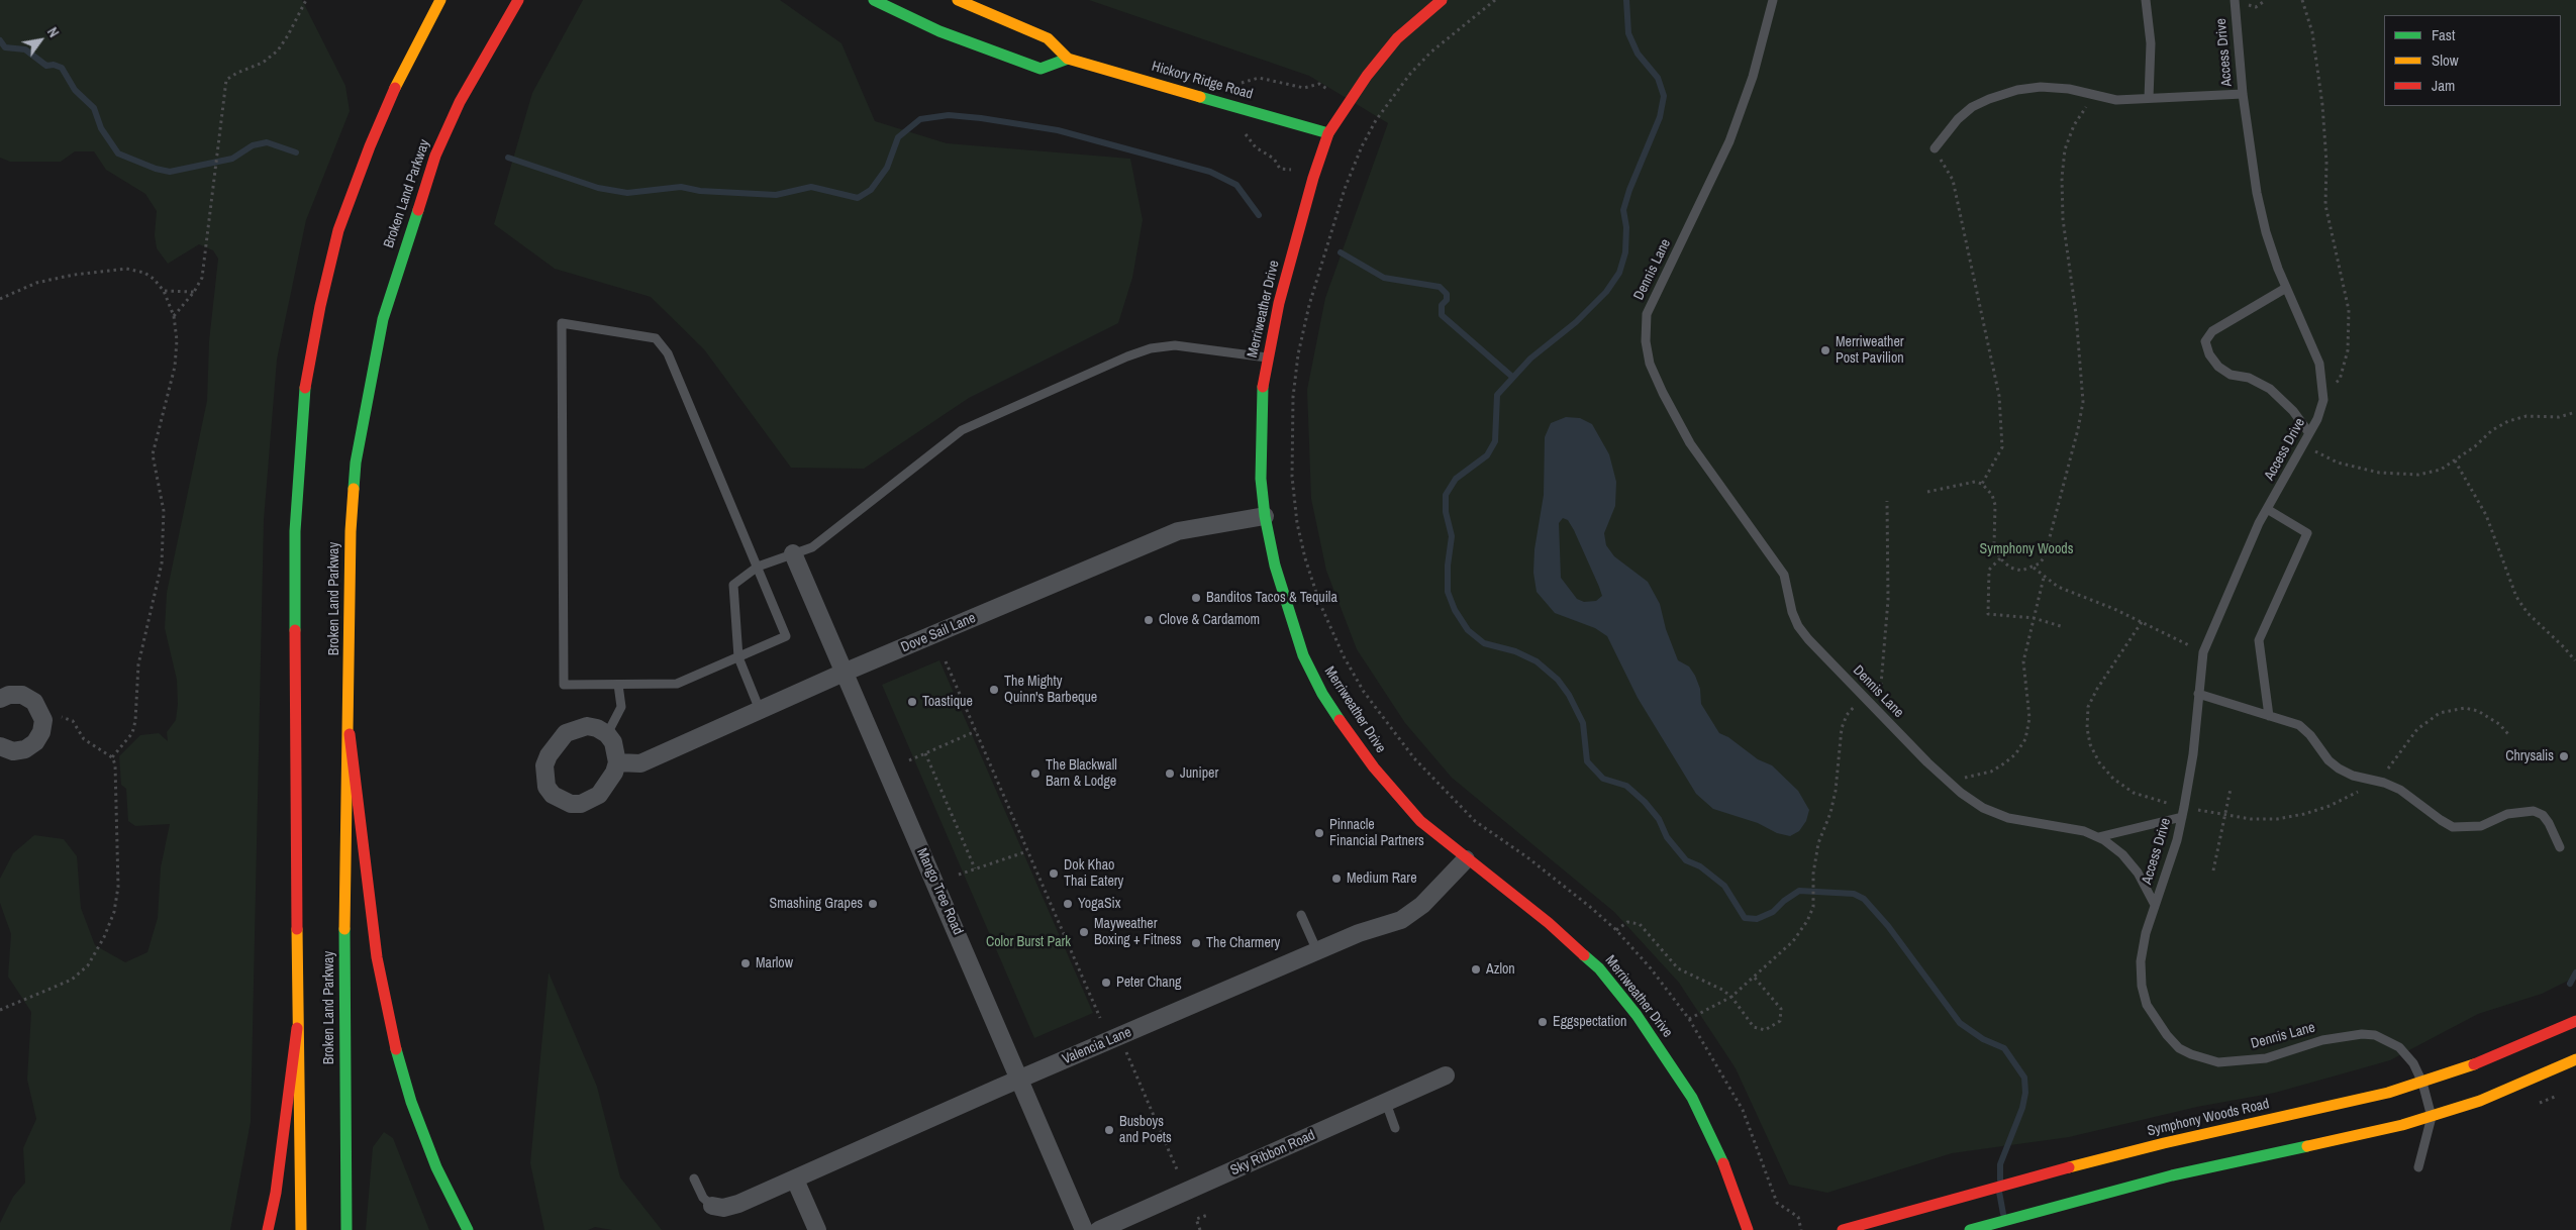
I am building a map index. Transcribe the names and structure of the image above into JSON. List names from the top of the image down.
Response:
{
  "streets": {
    "main road": [
      "Hickory Ridge Road",
      "Broken Land Parkway",
      "Merriweather Drive",
      "Symphony Woods Road"
    ],
    "street": [
      "Dove Sail Lane",
      "Mango Tree Road",
      "Valencia Lane",
      "Sky Ribbon Road"
    ],
    "lane": ["Access Drive", "Dennis Lane"]
  },
  "crossings": [
    ["Access Drive", "Dennis Lane"],
    ["Hickory Ridge Road", "Merriweather Drive"],
    ["Dennis Lane", "Symphony Woods Road"],
    ["Merriweather Drive", "Dove Sail Lane"],
    ["Merriweather Drive", "Valencia Lane"],
    ["Dove Sail Lane", "Mango Tree Road"],
    ["Mango Tree Road", "Valencia Lane"]
  ],
  "parks": ["Symphony Woods", "Color Burst Park"],
  "places": [
    "Merriweather Post Pavilion",
    "Banditos Tacos & Tequila",
    "Clove & Cardamom",
    "The Mighty Quinn's Barbeque",
    "Toastique",
    "Chrysalis",
    "The Blackwall Barn & Lodge",
    "Juniper",
    "Pinnacle Financial Partners",
    "Dok Khao Thai Eatery",
    "Medium Rare",
    "Smashing Grapes",
    "YogaSix",
    "Mayweather Boxing + Fitness",
    "The Charmery",
    "Marlow",
    "Azlon",
    "Peter Chang",
    "Eggspectation",
    "Busboys and Poets"
  ],
  "legend": ["Fast", "Slow", "Jam"],
  "north": "top right"
}
